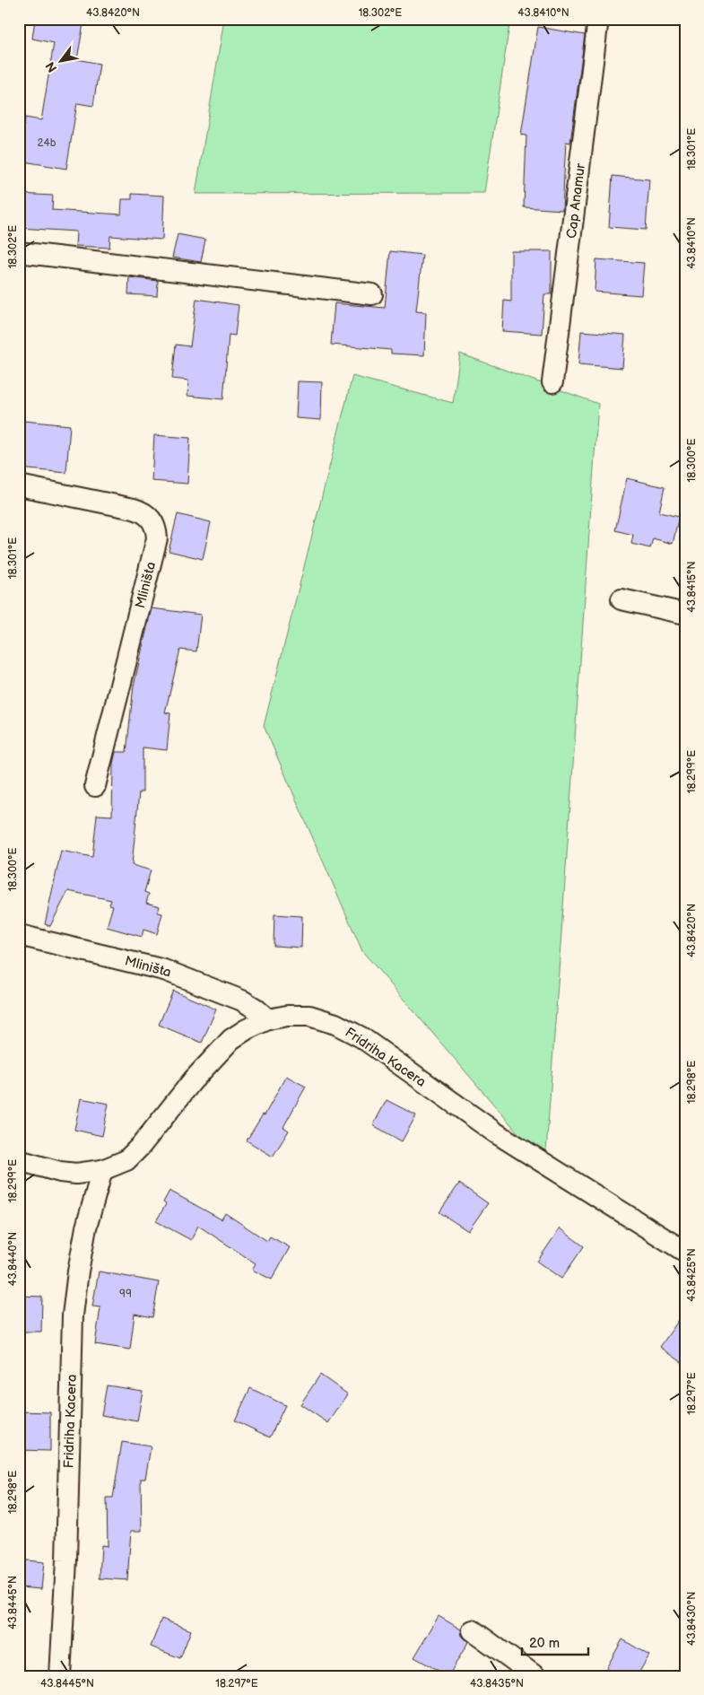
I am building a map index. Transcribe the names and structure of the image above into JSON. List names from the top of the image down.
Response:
{
  "streets": {
    "street": ["Cap Anamur", "Mliništa", "Fridriha Kacera"]
  },
  "crossings": [
    ["Mliništa", "Fridriha Kacera"]
  ],
  "house_numbers": ["24b", "99"],
  "scale_bar": "20 m",
  "north": "bottom left",
  "coordinates": [
    "43.8420°N",
    "18.302°E",
    "43.8410°N",
    "18.301°E",
    "18.300°E",
    "43.8415°N",
    "18.299°E",
    "18.298°E",
    "43.8440°N",
    "43.8425°N",
    "18.297°E",
    "43.8445°N",
    "43.8430°N",
    "43.8435°N"
  ]
}
